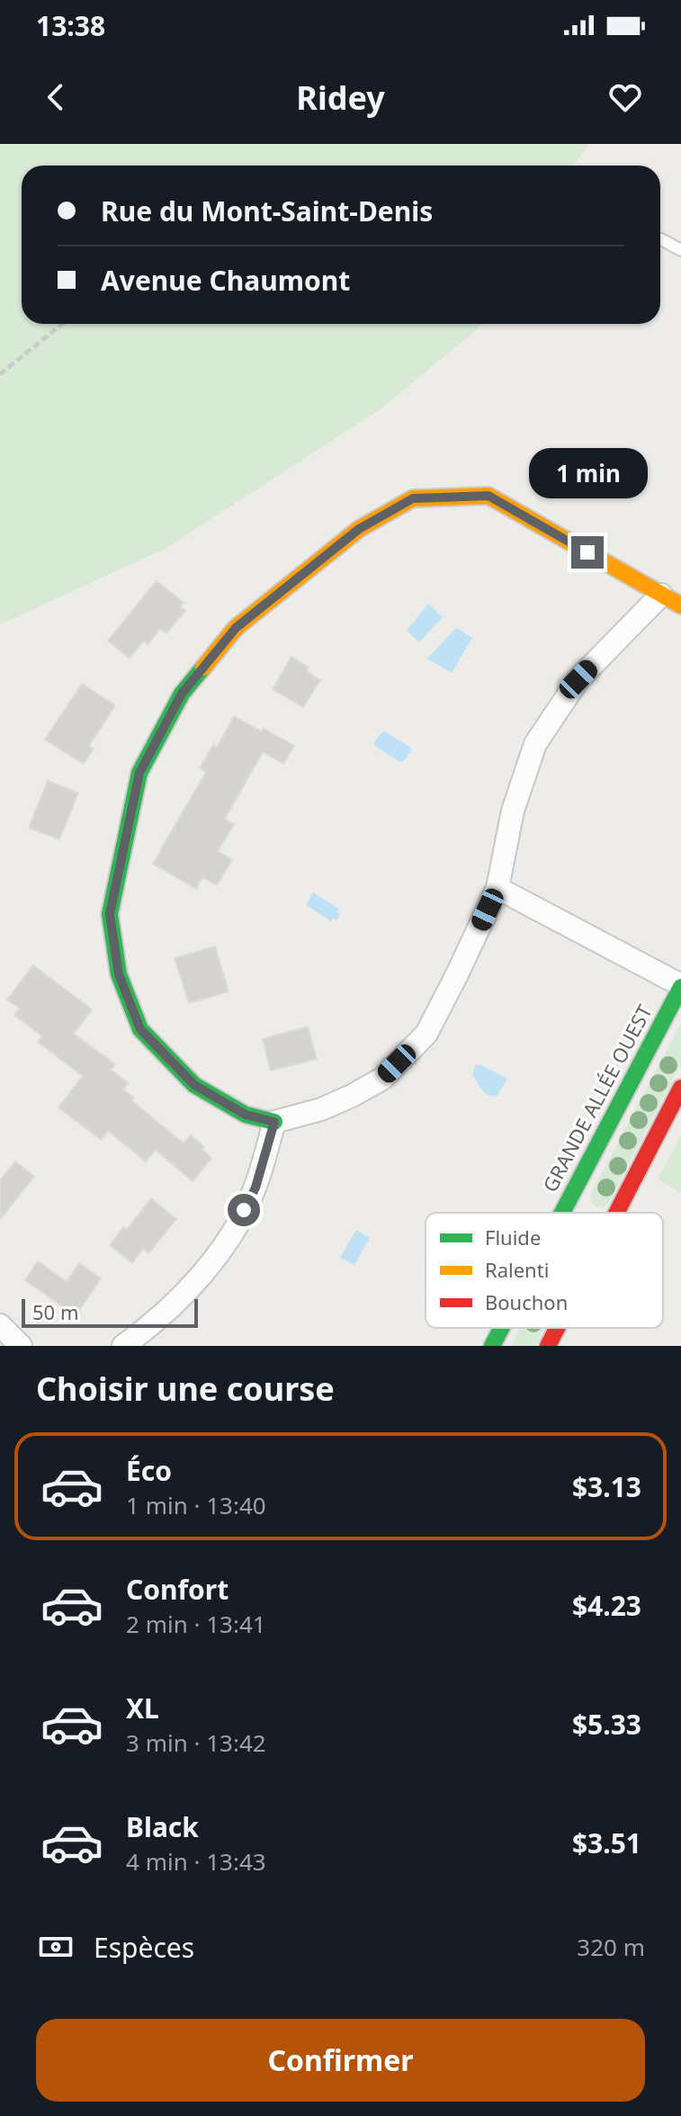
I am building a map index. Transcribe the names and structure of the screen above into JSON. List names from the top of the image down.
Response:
{
  "streets": {
    "street": ["GRANDE ALLÉE OUEST"]
  },
  "legend": ["Fluide", "Ralenti", "Bouchon"],
  "scale_bar": "50 m",
  "page": {
    "status": "13:38",
    "header": "Ridey",
    "banner": ["Rue du Mont-Saint-Denis", "Avenue Chaumont"],
    "bubble": "1 min",
    "scale": "50 m",
    "heading": "Choisir une course",
    "list": [
      {
        "name": "Éco",
        "note": "1 min · 13:40",
        "value": "$3.13"
      },
      {
        "name": "Confort",
        "note": "2 min · 13:41",
        "value": "$4.23"
      },
      {
        "name": "XL",
        "note": "3 min · 13:42",
        "value": "$5.33"
      },
      {
        "name": "Black",
        "note": "4 min · 13:43",
        "value": "$3.51"
      }
    ],
    "pay": ["Espèces", "320 m"],
    "buttons": "Confirmer"
  }
}
